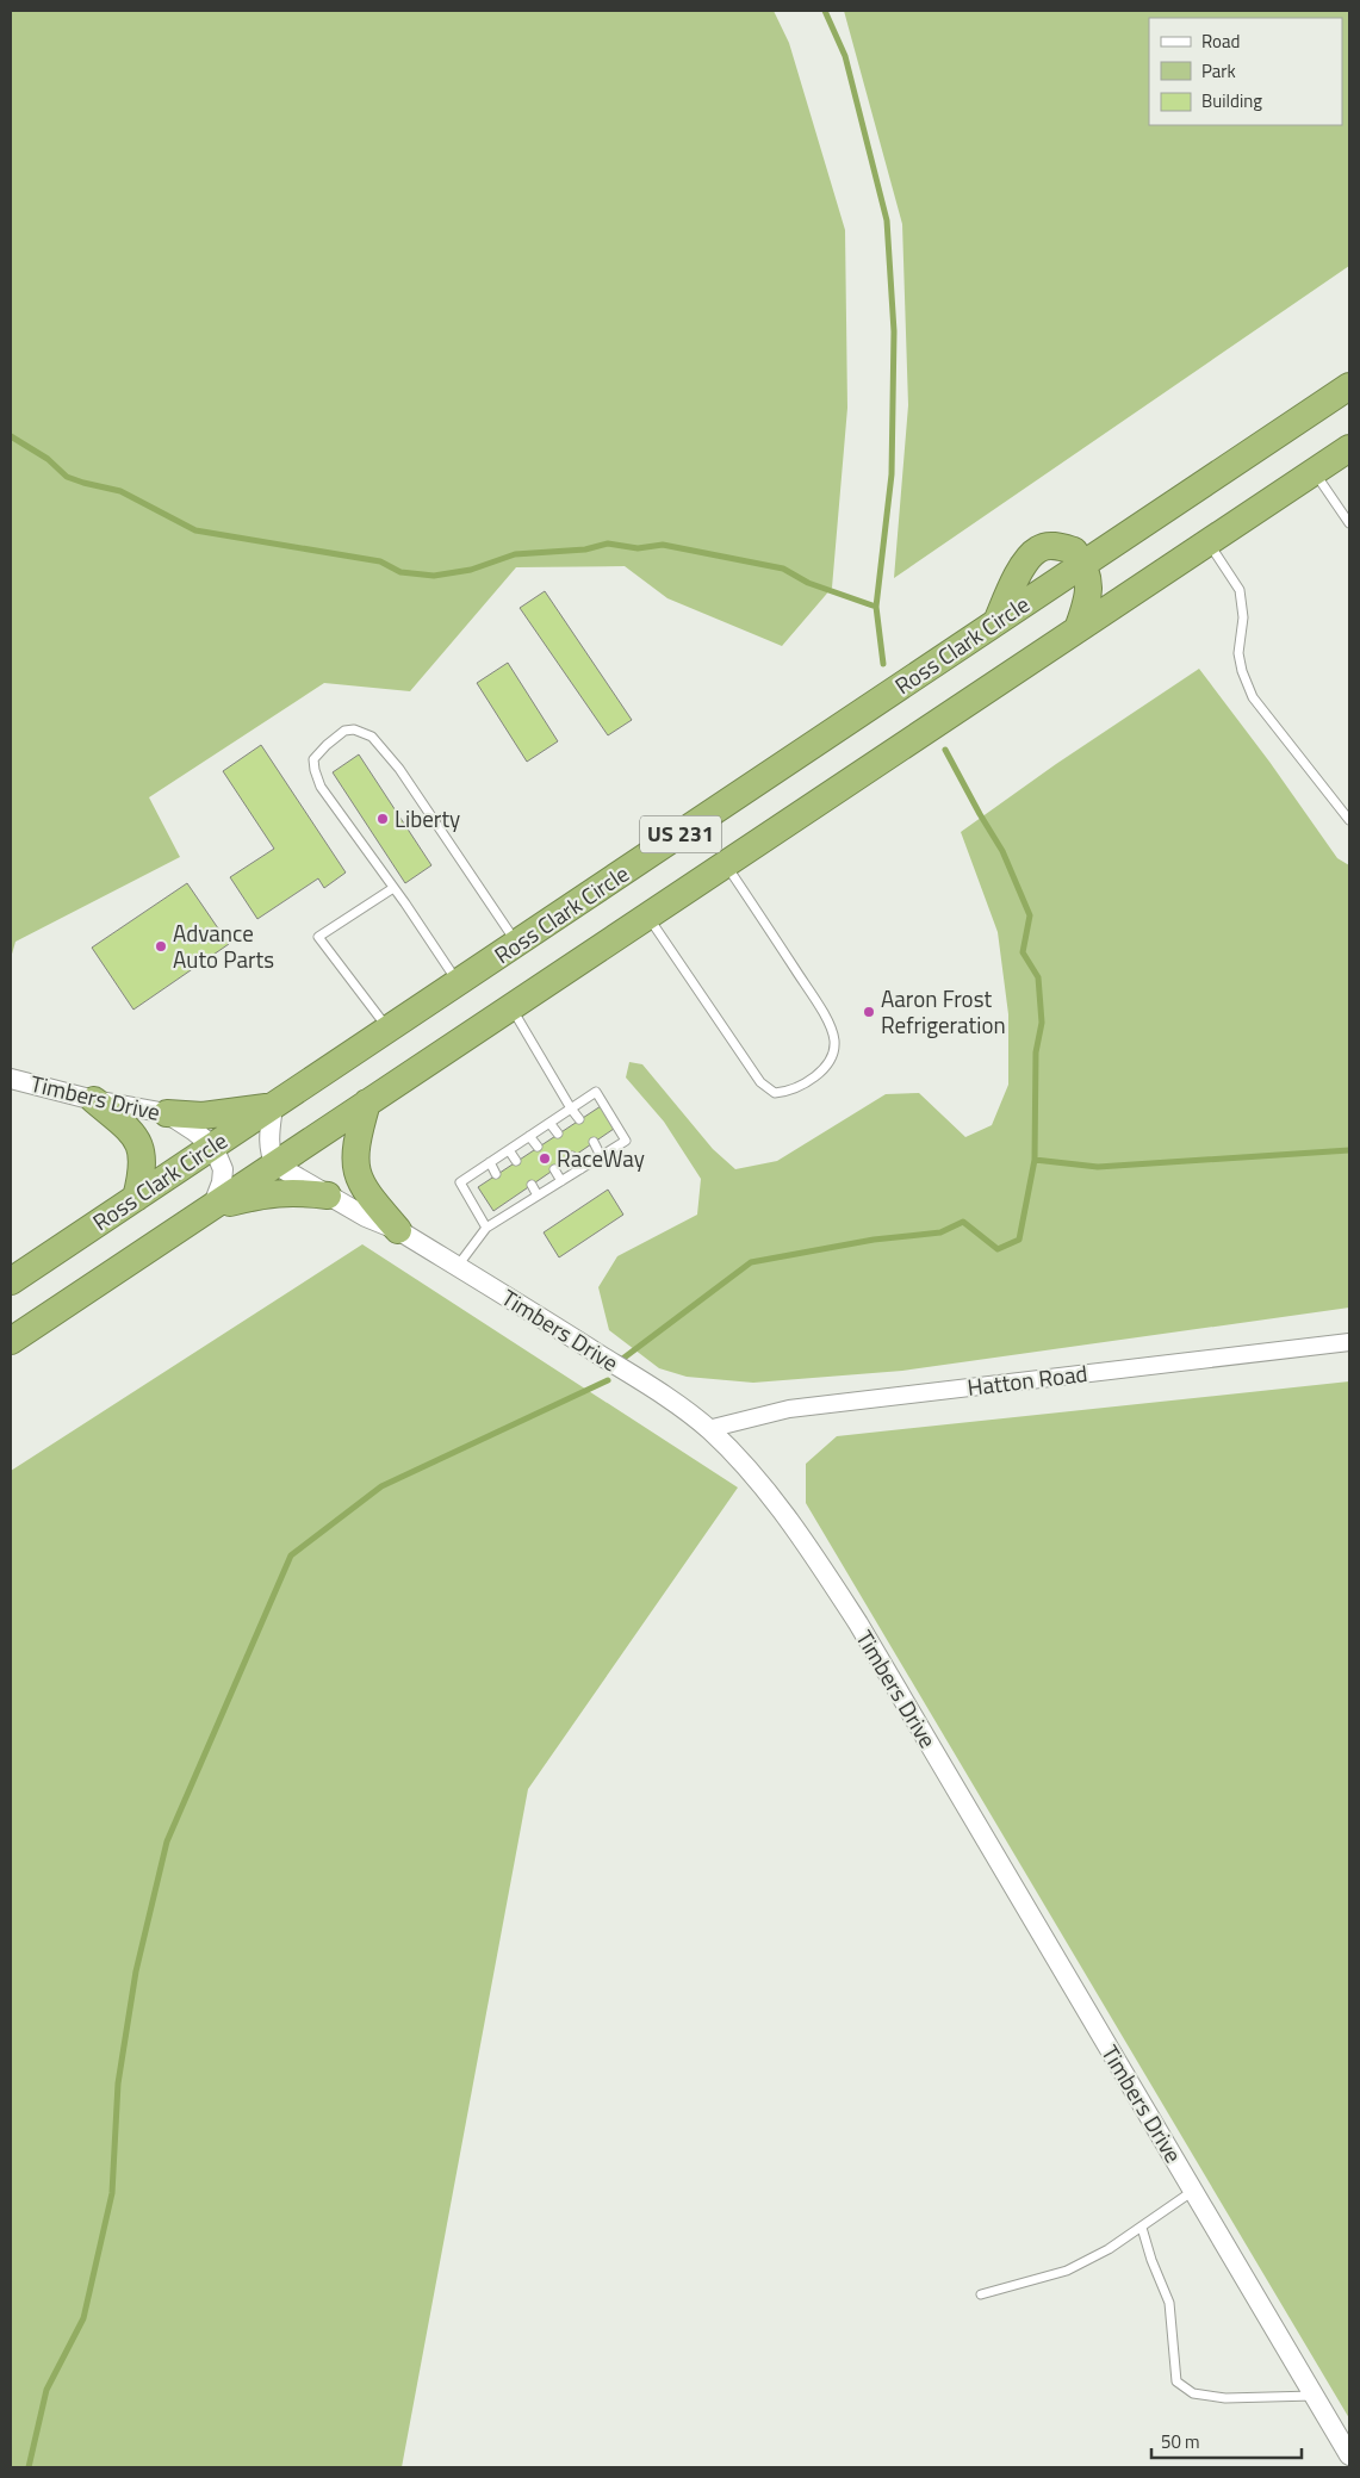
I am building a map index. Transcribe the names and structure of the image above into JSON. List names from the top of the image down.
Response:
{
  "streets": {
    "highway": ["Ross Clark Circle", "US 231"],
    "street": ["Timbers Drive", "Hatton Road"]
  },
  "crossings": [
    ["Ross Clark Circle", "Timbers Drive"],
    ["US 231", "Timbers Drive"],
    ["Timbers Drive", "Hatton Road"]
  ],
  "places": [
    "Liberty",
    "Advance Auto Parts",
    "Aaron Frost Refrigeration",
    "RaceWay"
  ],
  "legend": ["Road", "Park", "Building"],
  "scale_bar": "50 m"
}
